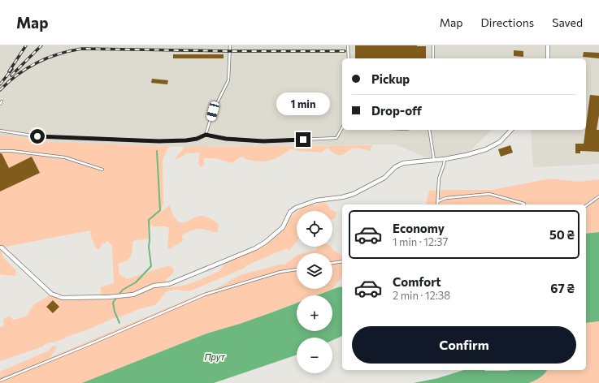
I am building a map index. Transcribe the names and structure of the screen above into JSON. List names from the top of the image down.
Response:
{
  "water": ["Прут"],
  "page": {
    "header": "Map",
    "nav": ["Map", "Directions", "Saved"],
    "banner": ["Pickup", "Drop-off"],
    "bubble": "1 min",
    "list": [
      {
        "name": "Economy",
        "note": "1 min · 12:37",
        "value": "50 ₴"
      },
      {
        "name": "Comfort",
        "note": "2 min · 12:38",
        "value": "67 ₴"
      }
    ],
    "map_buttons": ["+", "−"],
    "buttons": "Confirm"
  }
}
